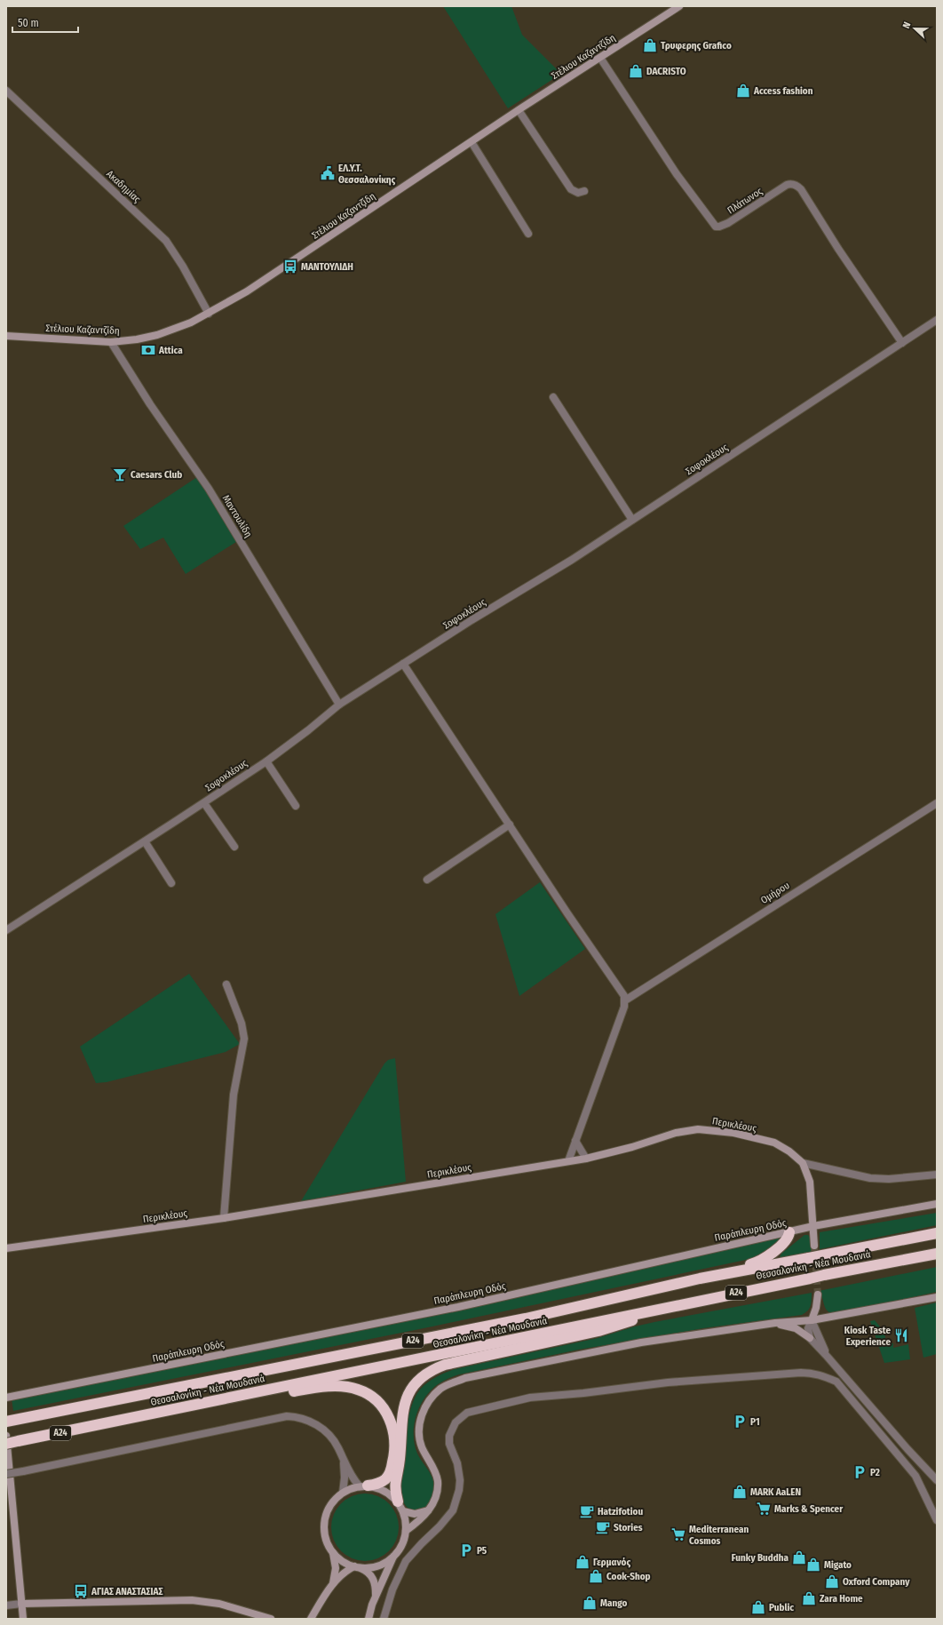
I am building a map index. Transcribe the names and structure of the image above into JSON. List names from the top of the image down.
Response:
{
  "streets": {
    "highway": ["Θεσσαλονίκη - Νέα Μουδανιά", "Α24"],
    "street": [
      "Στέλιου Καζαντζίδη",
      "Ακαδημίας",
      "Πλάτωνος",
      "Σοφοκλέους",
      "Μαντουλίδη",
      "Ομήρου",
      "Περικλέους",
      "Παράπλευρη Οδός"
    ]
  },
  "crossings": [
    ["Στέλιου Καζαντζίδη", "Ακαδημίας"],
    ["Στέλιου Καζαντζίδη", "Πλάτωνος"],
    ["Στέλιου Καζαντζίδη", "Μαντουλίδη"],
    ["Πλάτωνος", "Σοφοκλέους"],
    ["Σοφοκλέους", "Μαντουλίδη"],
    ["Περικλέους", "Παράπλευρη Οδός"]
  ],
  "places": {
    "shop": [
      "Τρυφερης Grafico",
      "DACRISTO",
      "Access fashion",
      "MARK AaLEN",
      "Funky Buddha",
      "Γερμανός",
      "Migato",
      "Cook-Shop",
      "Oxford Company",
      "Zara Home",
      "Mango",
      "Public"
    ],
    "public building": ["ΕΛ.Υ.Τ. Θεσσαλονίκης"],
    "bus stop": ["ΜΑΝΤΟΥΛΙΔΗ", "ΑΓΙΑΣ ΑΝΑΣΤΑΣΙΑΣ"],
    "bank": ["Attica"],
    "bar": ["Caesars Club"],
    "restaurant": ["Kiosk Taste Experience"],
    "parking": ["P1", "P2", "P5"],
    "supermarket": ["Marks & Spencer", "Mediterranean Cosmos"],
    "cafe": ["Hatzifotiou", "Stories"]
  },
  "scale_bar": "50 m",
  "north": "left"
}
